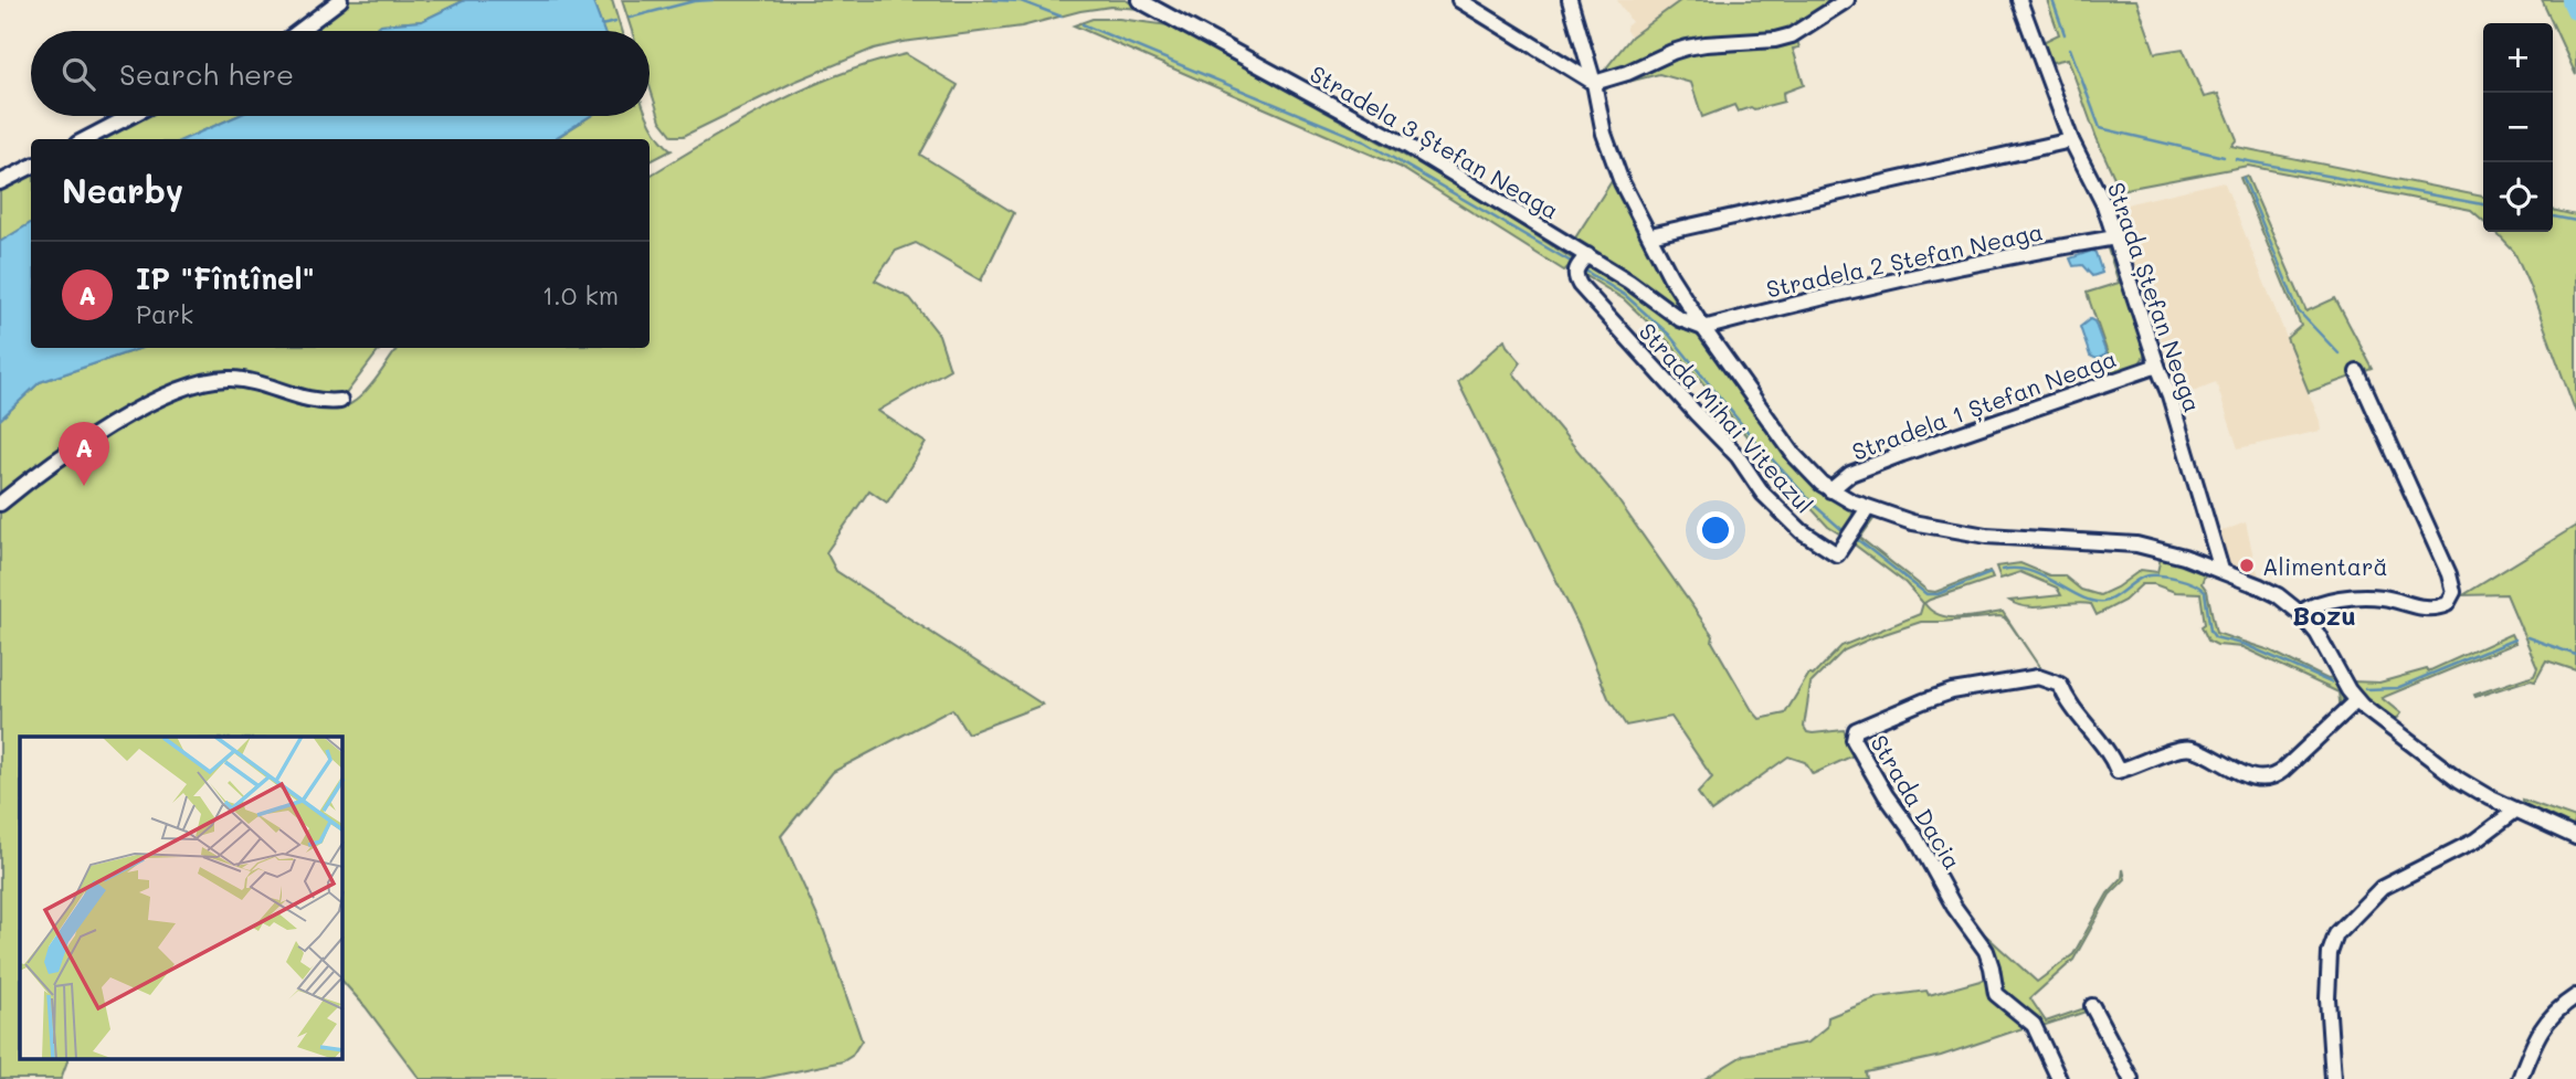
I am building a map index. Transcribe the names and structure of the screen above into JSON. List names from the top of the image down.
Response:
{
  "streets": {
    "street": [
      "Stradela 3 Ștefan Neaga",
      "Stradela 2 Ștefan Neaga",
      "Strada Ștefan Neaga",
      "Stradela 1 Ștefan Neaga",
      "Strada Mihai Viteazul",
      "Strada Dacia"
    ]
  },
  "crossings": [
    ["Stradela 3 Ștefan Neaga", "Stradela 2 Ștefan Neaga"],
    ["Stradela 3 Ștefan Neaga", "Strada Mihai Viteazul"],
    ["Stradela 2 Ștefan Neaga", "Strada Ștefan Neaga"],
    ["Stradela 2 Ștefan Neaga", "Strada Mihai Viteazul"],
    ["Strada Ștefan Neaga", "Stradela 1 Ștefan Neaga"],
    ["Strada Ștefan Neaga", "Strada Mihai Viteazul"],
    ["Stradela 1 Ștefan Neaga", "Strada Mihai Viteazul"],
    ["Strada Mihai Viteazul", "Strada Dacia"]
  ],
  "districts": ["Bozu"],
  "places": ["Alimentară"],
  "page": {
    "map_buttons": ["+", "−"],
    "search": "Search here",
    "heading": "Nearby",
    "list": [
      {
        "mark": "A",
        "name": "IP \"Fîntînel\"",
        "note": "Park",
        "value": "1.0 km"
      }
    ],
    "pins": "A"
  }
}
